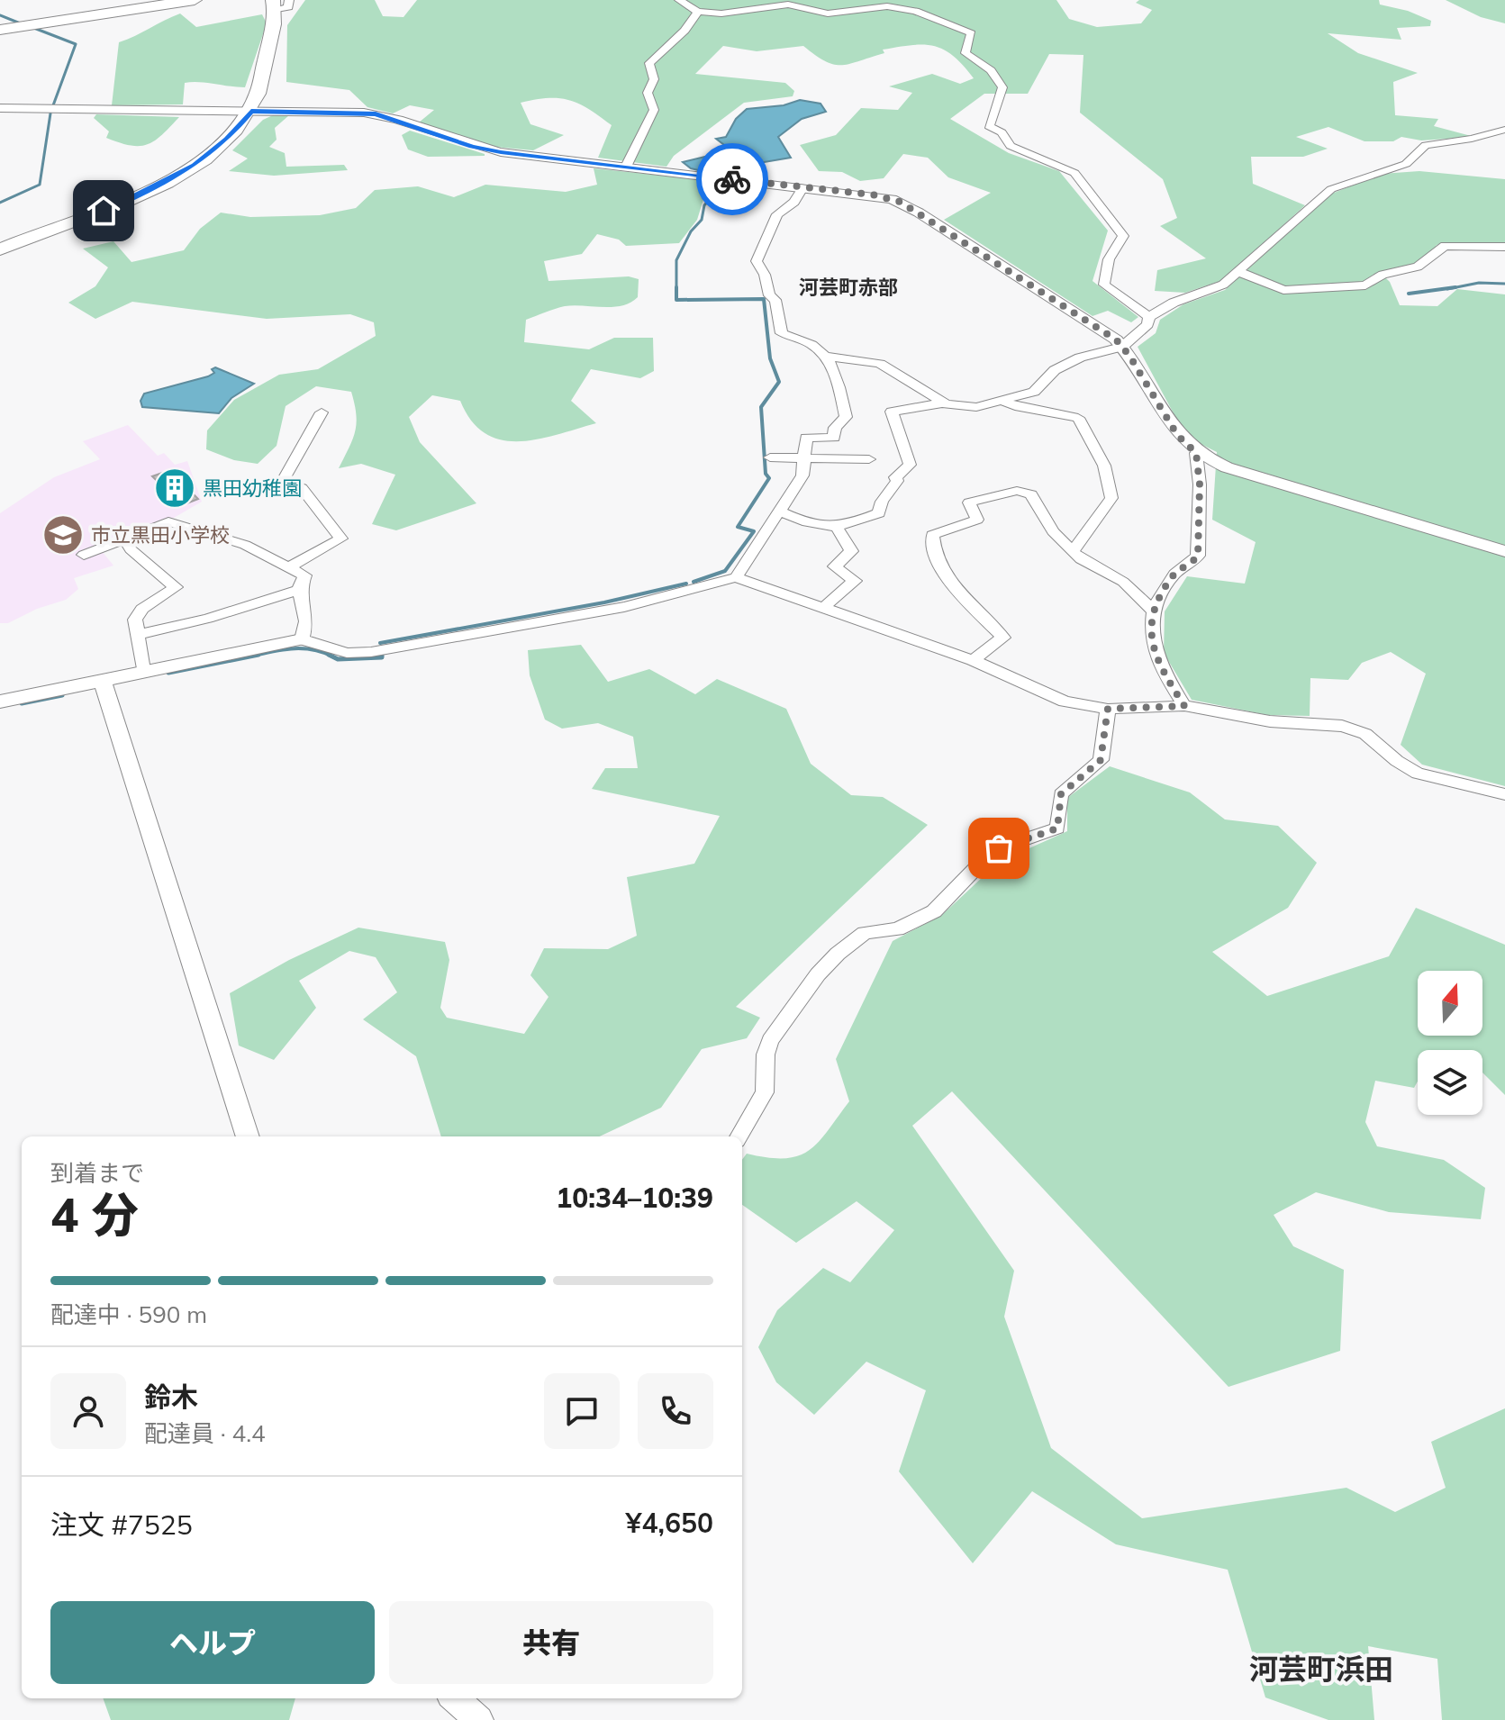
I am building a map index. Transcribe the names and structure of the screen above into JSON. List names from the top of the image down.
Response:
{
  "districts": ["河芸町赤部", "河芸町浜田"],
  "places": {
    "building": ["黒田幼稚園"],
    "school or university": ["市立黒田小学校"]
  },
  "north": "top",
  "page": {
    "heading": ["4 分", "到着まで", "10:34–10:39"],
    "panel": [
      "鈴木",
      "配達員 · 4.4",
      "注文 #7525",
      "¥4,650"
    ],
    "bar": "配達中 · 590 m",
    "buttons": ["ヘルプ", "共有"]
  }
}
